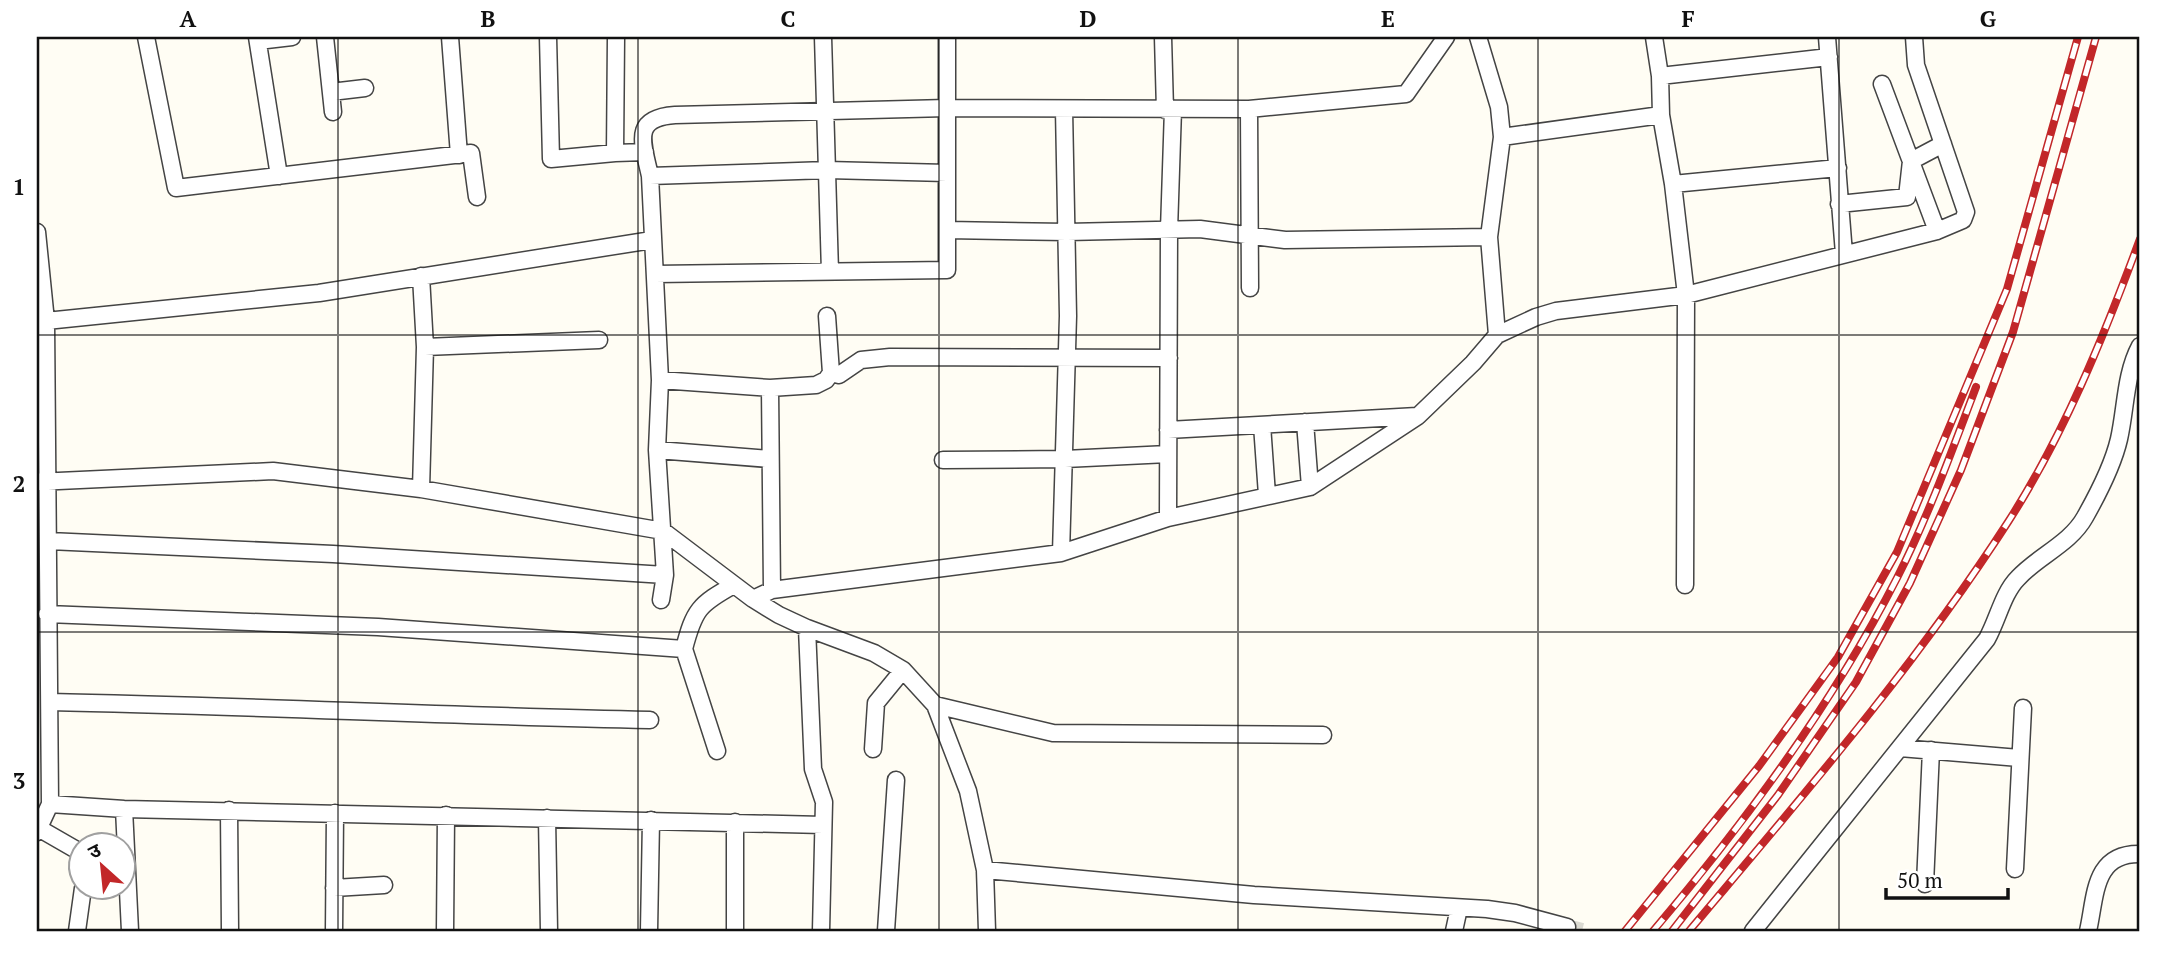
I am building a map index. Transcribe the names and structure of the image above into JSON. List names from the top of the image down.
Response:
{
  "scale_bar": "50 m",
  "north": "top left",
  "grid": {
    "columns": [
      "A",
      "B",
      "C",
      "D",
      "E",
      "F",
      "G"
    ],
    "rows": ["1", "2", "3"]
  }
}
